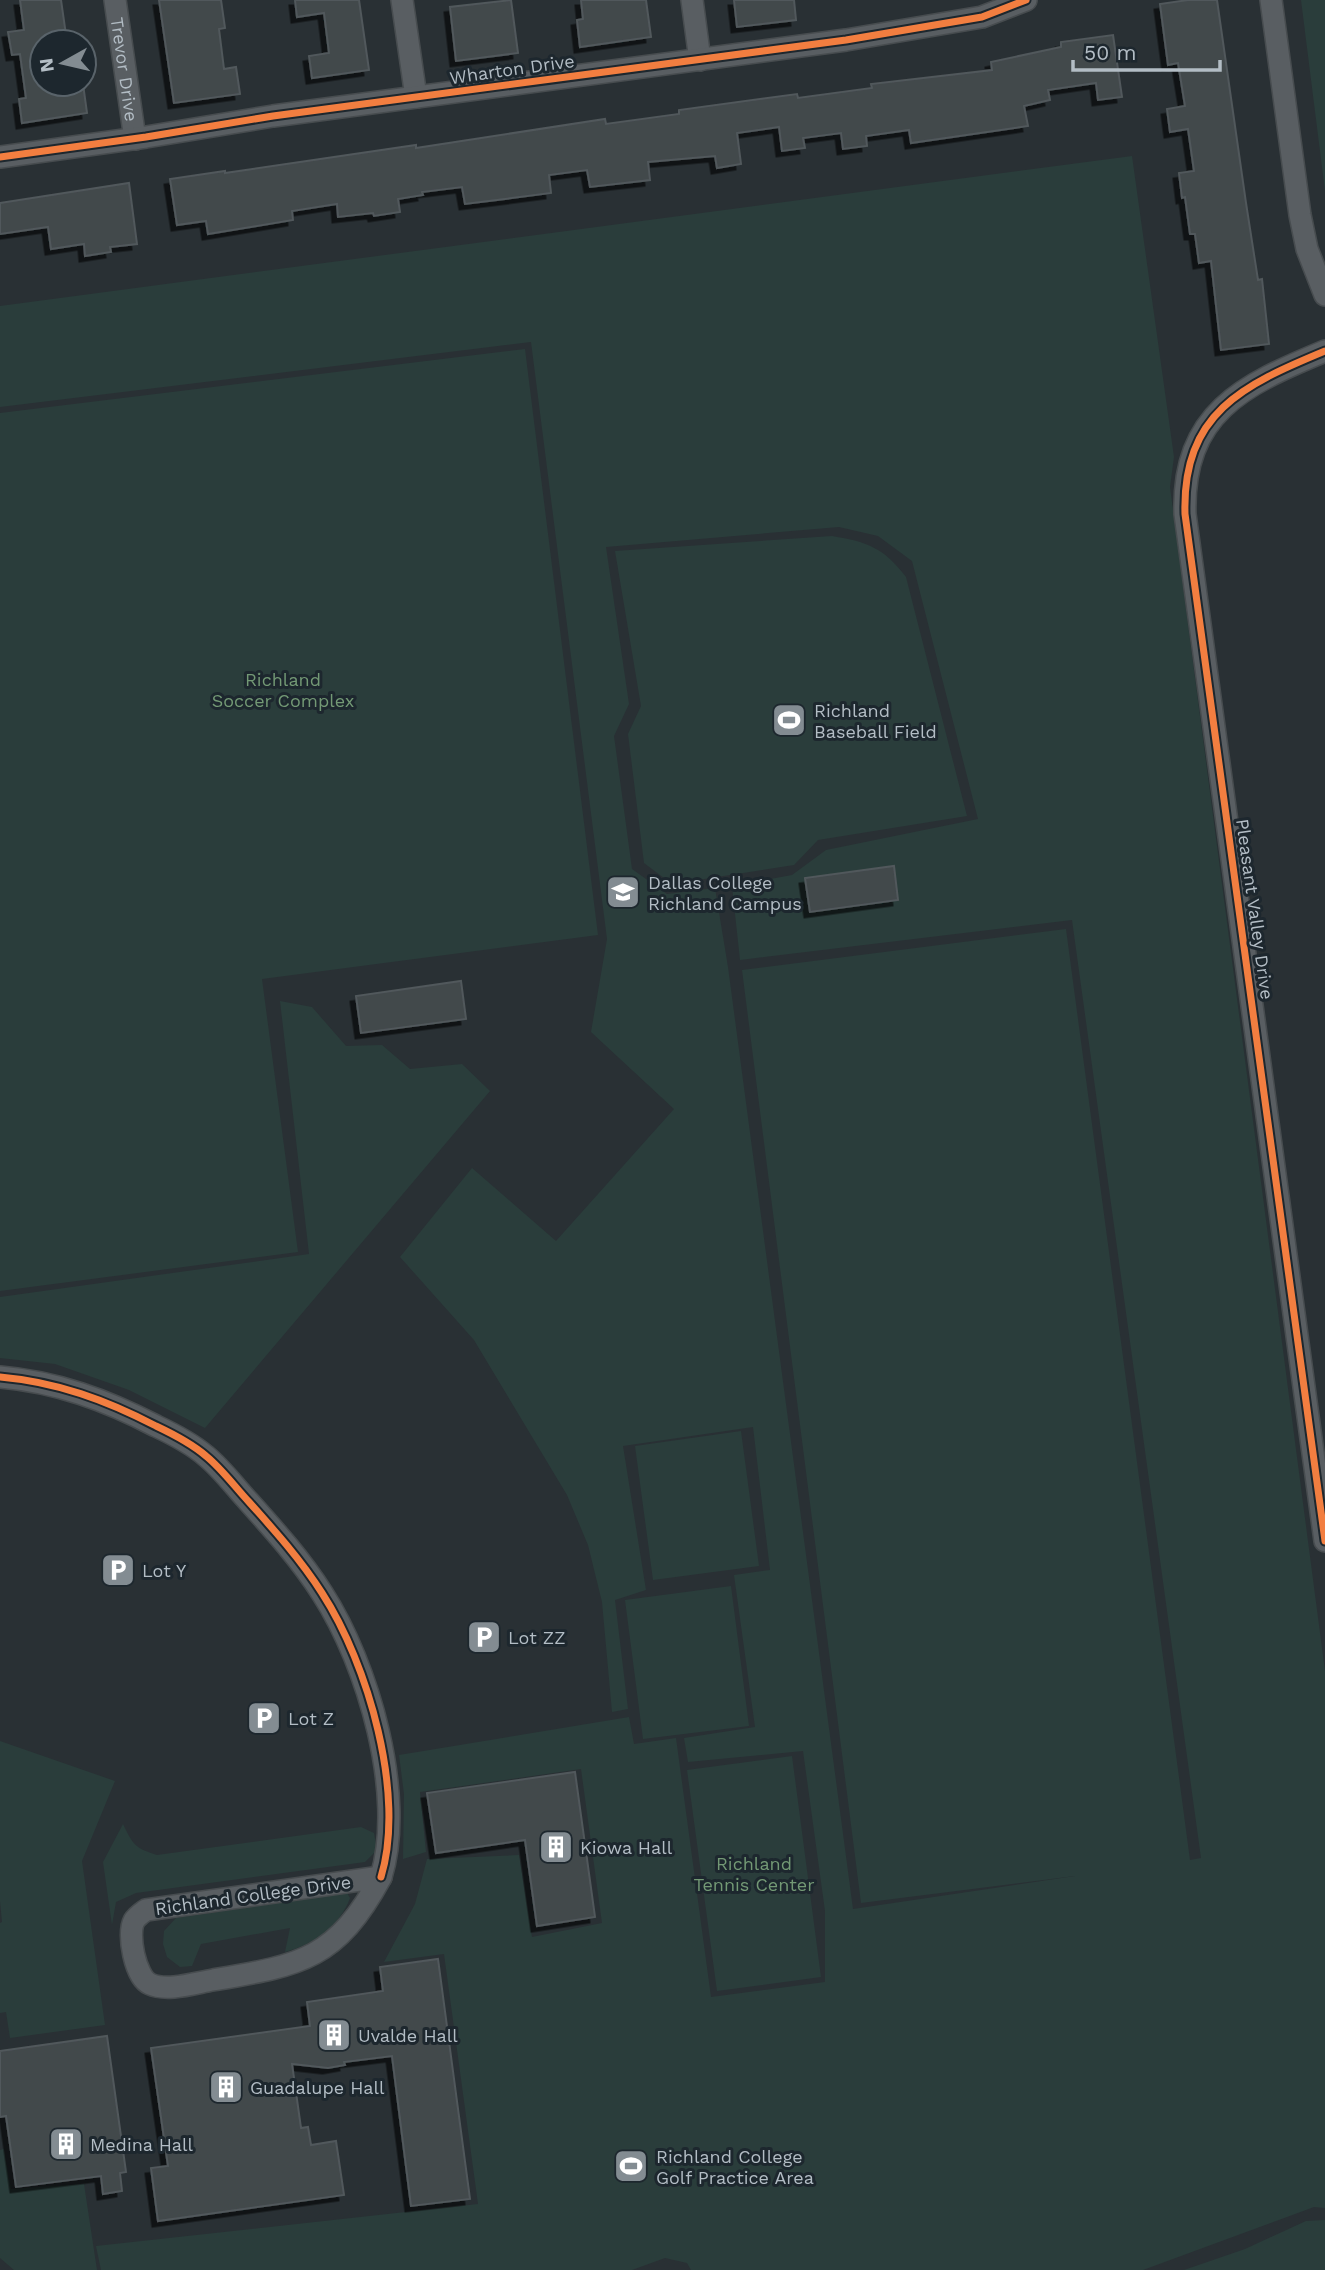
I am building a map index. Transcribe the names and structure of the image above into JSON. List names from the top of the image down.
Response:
{
  "streets": {
    "street": [
      "Trevor Drive",
      "Wharton Drive",
      "Pleasant Valley Drive",
      "Richland College Drive"
    ]
  },
  "crossings": [
    ["Trevor Drive", "Wharton Drive"]
  ],
  "parks": ["Richland Soccer Complex", "Richland Tennis Center"],
  "places": {
    "sports": ["Richland Baseball Field", "Richland College Golf Practice Area"],
    "school or university": ["Dallas College Richland Campus"],
    "parking": ["Lot Y", "Lot ZZ", "Lot Z"],
    "building": [
      "Kiowa Hall",
      "Uvalde Hall",
      "Guadalupe Hall",
      "Medina Hall"
    ]
  },
  "scale_bar": "50 m",
  "north": "left"
}
